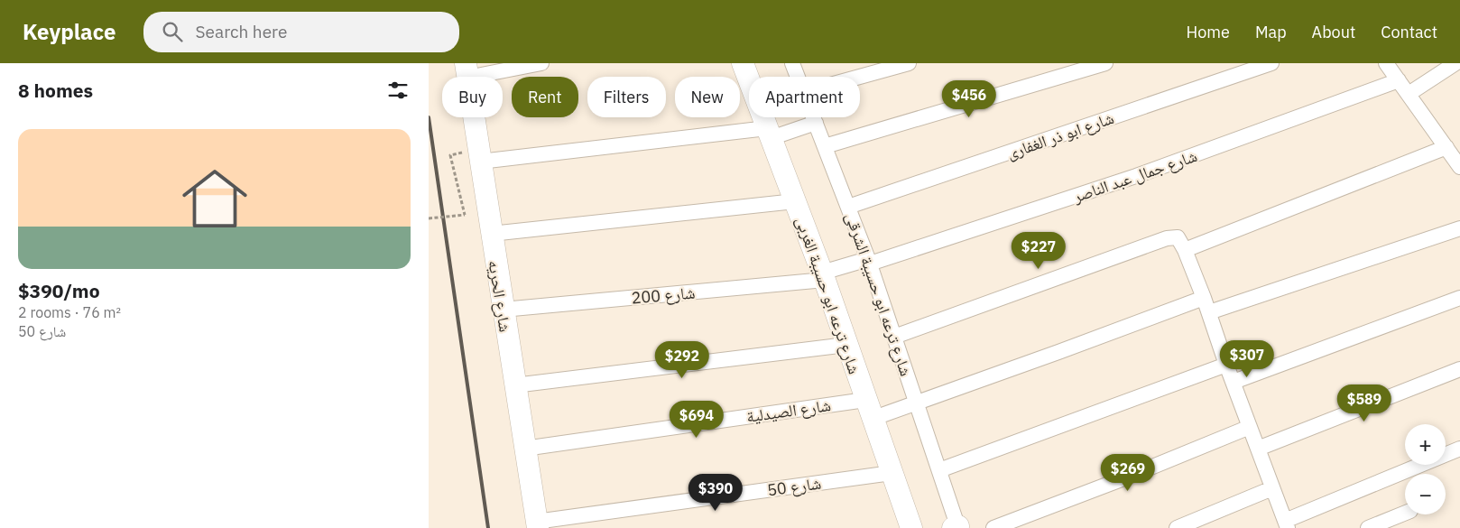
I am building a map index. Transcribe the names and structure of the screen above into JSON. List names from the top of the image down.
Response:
{
  "streets": {
    "street": [
      "شارع ابو ذر الغفارى",
      "شارع جمال عبد الناصر",
      "شارع ترعه ابو حسيبة الشرقى",
      "شارع 200",
      "شارع ترعه ابو حسيبة الغربى",
      "شارع الحريه",
      "شارع الصيدلية",
      "شارع 50"
    ]
  },
  "crossings": [
    ["شارع ابو ذر الغفارى", "شارع ترعه ابو حسيبة الشرقى"],
    ["شارع جمال عبد الناصر", "شارع ترعه ابو حسيبة الشرقى"],
    ["شارع جمال عبد الناصر", "شارع 200"],
    ["شارع جمال عبد الناصر", "شارع ترعه ابو حسيبة الغربى"],
    ["شارع ترعه ابو حسيبة الشرقى", "شارع الصيدلية"],
    ["شارع 200", "شارع ترعه ابو حسيبة الغربى"],
    ["شارع 200", "شارع الحريه"],
    ["شارع ترعه ابو حسيبة الغربى", "شارع الصيدلية"],
    ["شارع ترعه ابو حسيبة الغربى", "شارع 50"],
    ["شارع الحريه", "شارع الصيدلية"],
    ["شارع الحريه", "شارع 50"]
  ],
  "page": {
    "header": "Keyplace",
    "search": "Search here",
    "nav": [
      "Home",
      "Map",
      "About",
      "Contact"
    ],
    "heading": "8 homes",
    "chip": [
      "Buy",
      "Rent",
      "Filters",
      "New",
      "Apartment"
    ],
    "price": [
      "$456",
      "$227",
      "$307",
      "$292",
      "$589",
      "$694",
      "$269",
      "$390"
    ],
    "list": [
      {
        "name": "$390/mo",
        "note": "2 rooms · 76 m² · شارع 50"
      }
    ],
    "map_buttons": ["+", "−"]
  }
}
